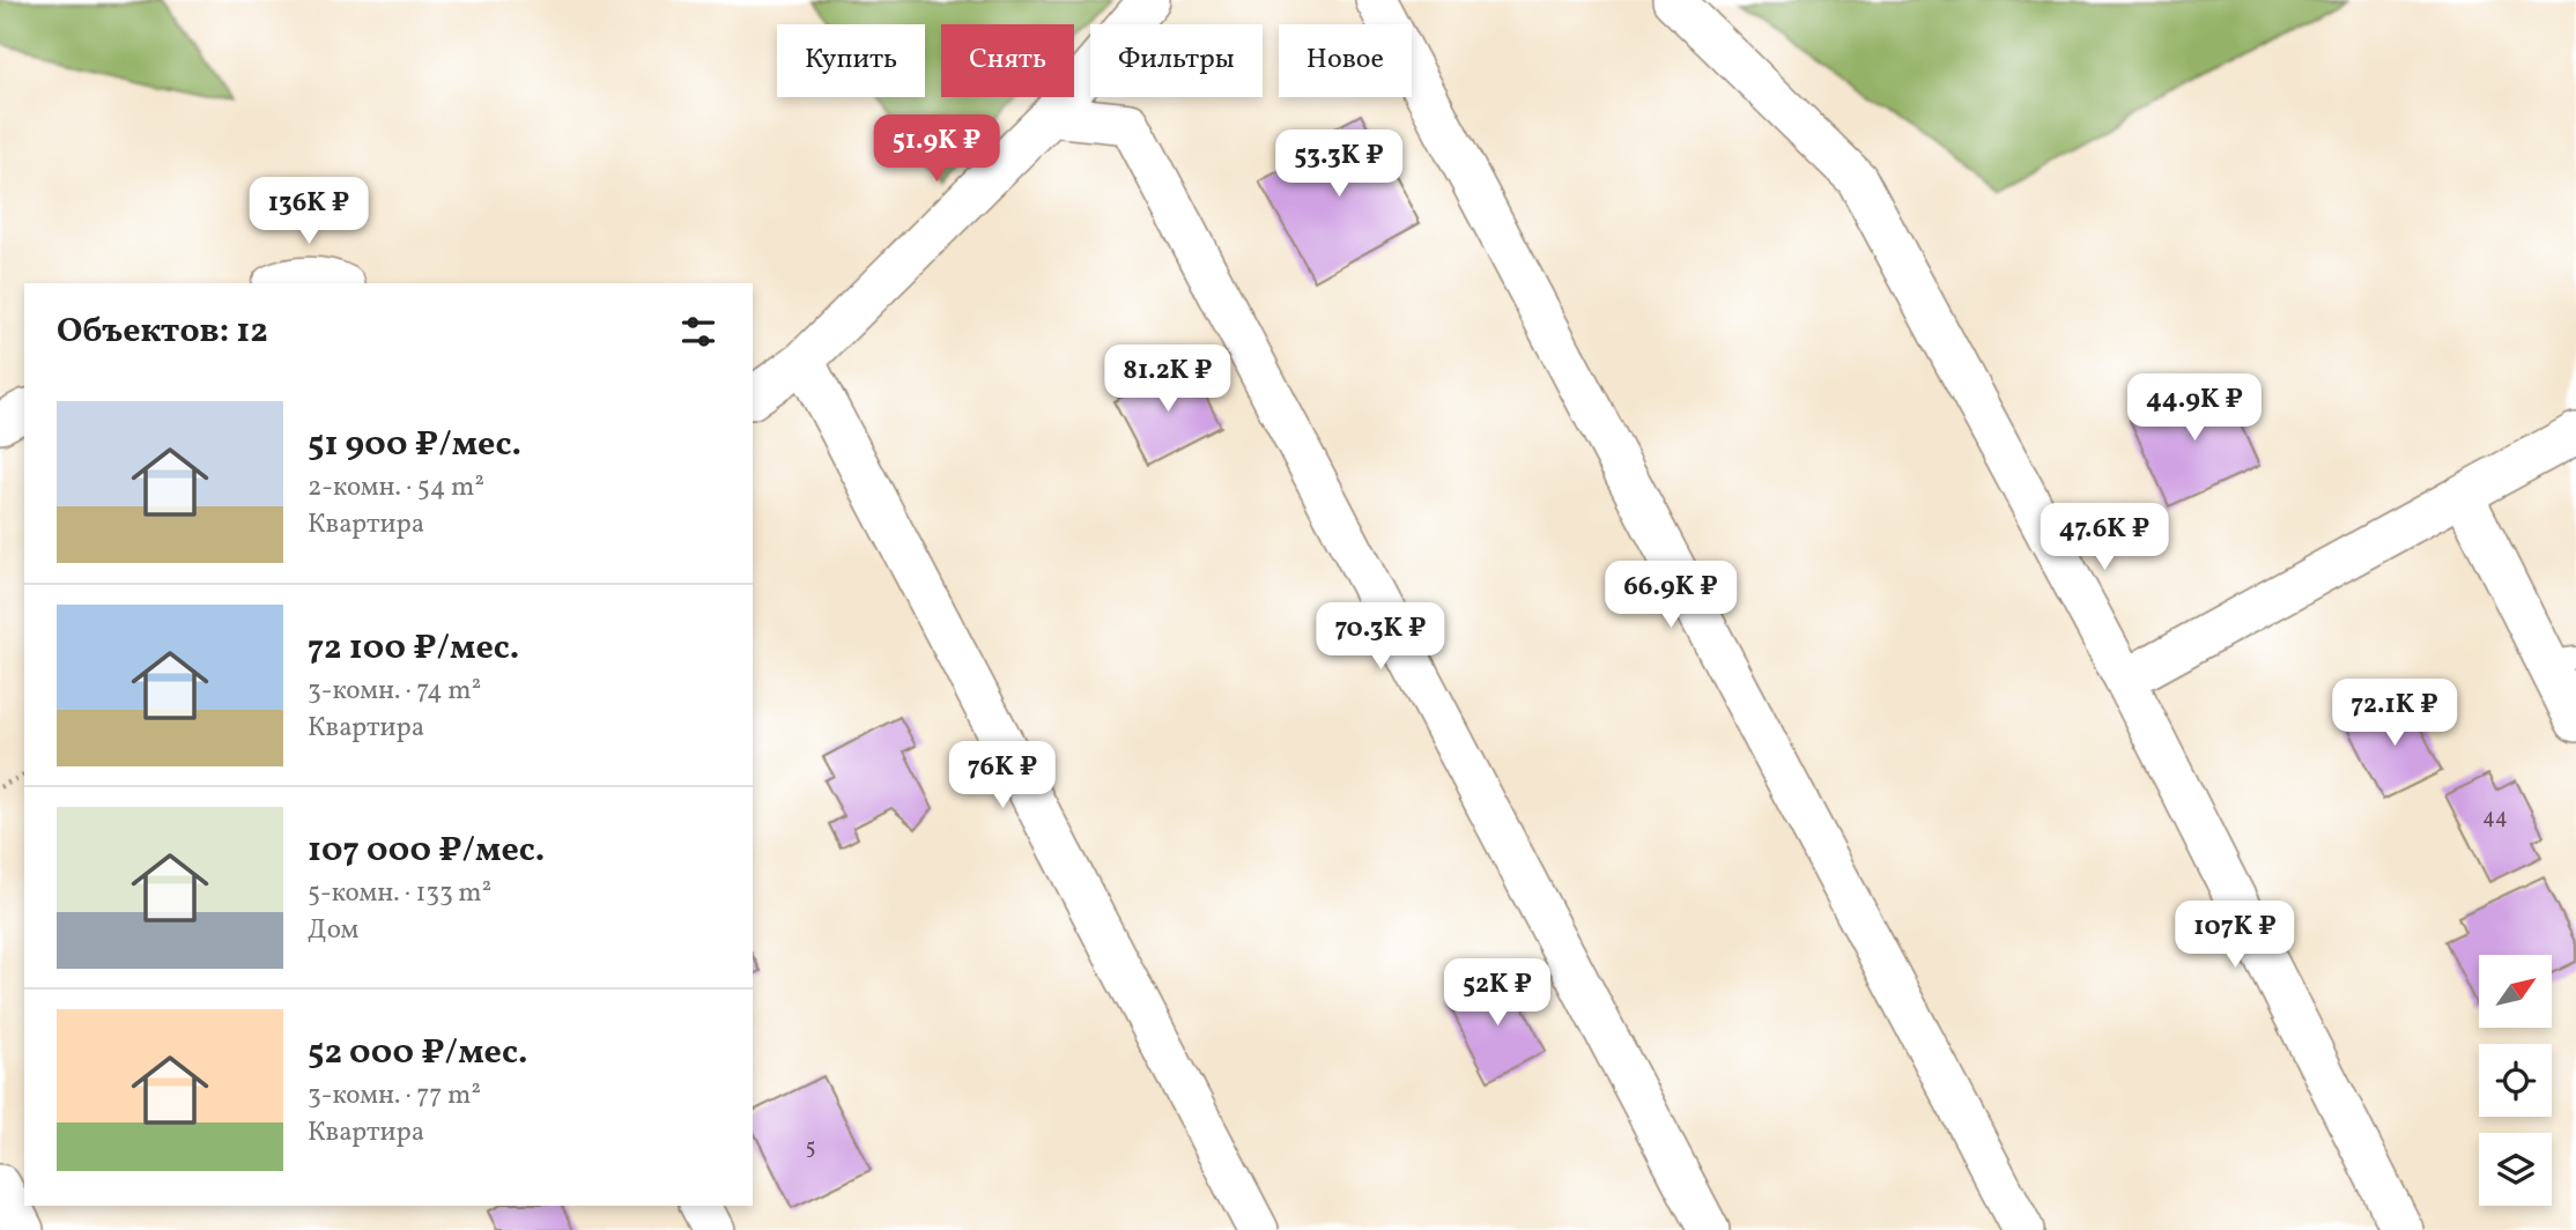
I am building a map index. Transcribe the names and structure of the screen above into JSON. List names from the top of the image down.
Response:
{
  "house_numbers": ["44", "5"],
  "north": "top right",
  "page": {
    "chip": [
      "Купить",
      "Снять",
      "Фильтры",
      "Новое"
    ],
    "price": [
      "51.9K ₽",
      "53.3K ₽",
      "136K ₽",
      "81.2K ₽",
      "44.9K ₽",
      "47.6K ₽",
      "66.9K ₽",
      "70.3K ₽",
      "72.1K ₽",
      "76K ₽",
      "107K ₽",
      "52K ₽"
    ],
    "heading": "Объектов: 12",
    "list": [
      {
        "name": "51 900 ₽/мес.",
        "note": "2-комн. · 54 m² · Квартира"
      },
      {
        "name": "72 100 ₽/мес.",
        "note": "3-комн. · 74 m² · Квартира"
      },
      {
        "name": "107 000 ₽/мес.",
        "note": "5-комн. · 133 m² · Дом"
      },
      {
        "name": "52 000 ₽/мес.",
        "note": "3-комн. · 77 m² · Квартира"
      }
    ]
  }
}
